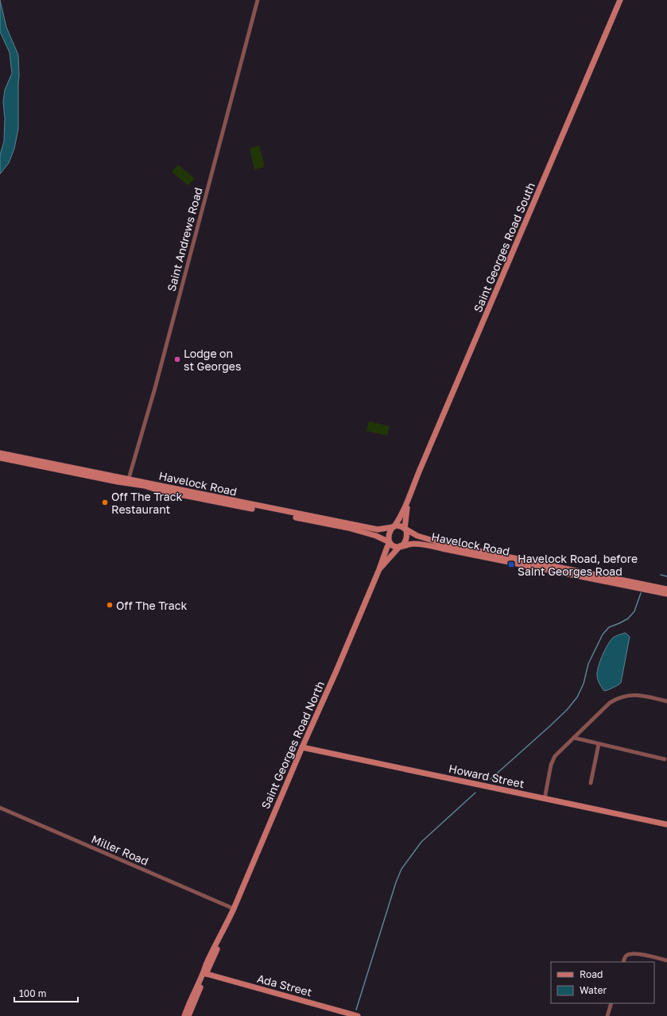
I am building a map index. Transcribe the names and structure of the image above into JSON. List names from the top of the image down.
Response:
{
  "streets": {
    "street": [
      "Saint Andrews Road",
      "Saint Georges Road South",
      "Havelock Road",
      "Saint Georges Road North",
      "Howard Street",
      "Miller Road",
      "Ada Street"
    ]
  },
  "crossings": [
    ["Saint Andrews Road", "Havelock Road"],
    ["Saint Georges Road South", "Havelock Road"],
    ["Saint Georges Road South", "Saint Georges Road North"],
    ["Havelock Road", "Saint Georges Road North"],
    ["Saint Georges Road North", "Howard Street"],
    ["Saint Georges Road North", "Miller Road"],
    ["Saint Georges Road North", "Ada Street"]
  ],
  "places": {
    "other": ["Lodge on st Georges", "Off The Track Restaurant", "Off The Track"],
    "transit": ["Havelock Road, before Saint Georges Road"]
  },
  "legend": ["Road", "Water"],
  "scale_bar": "100 m"
}
